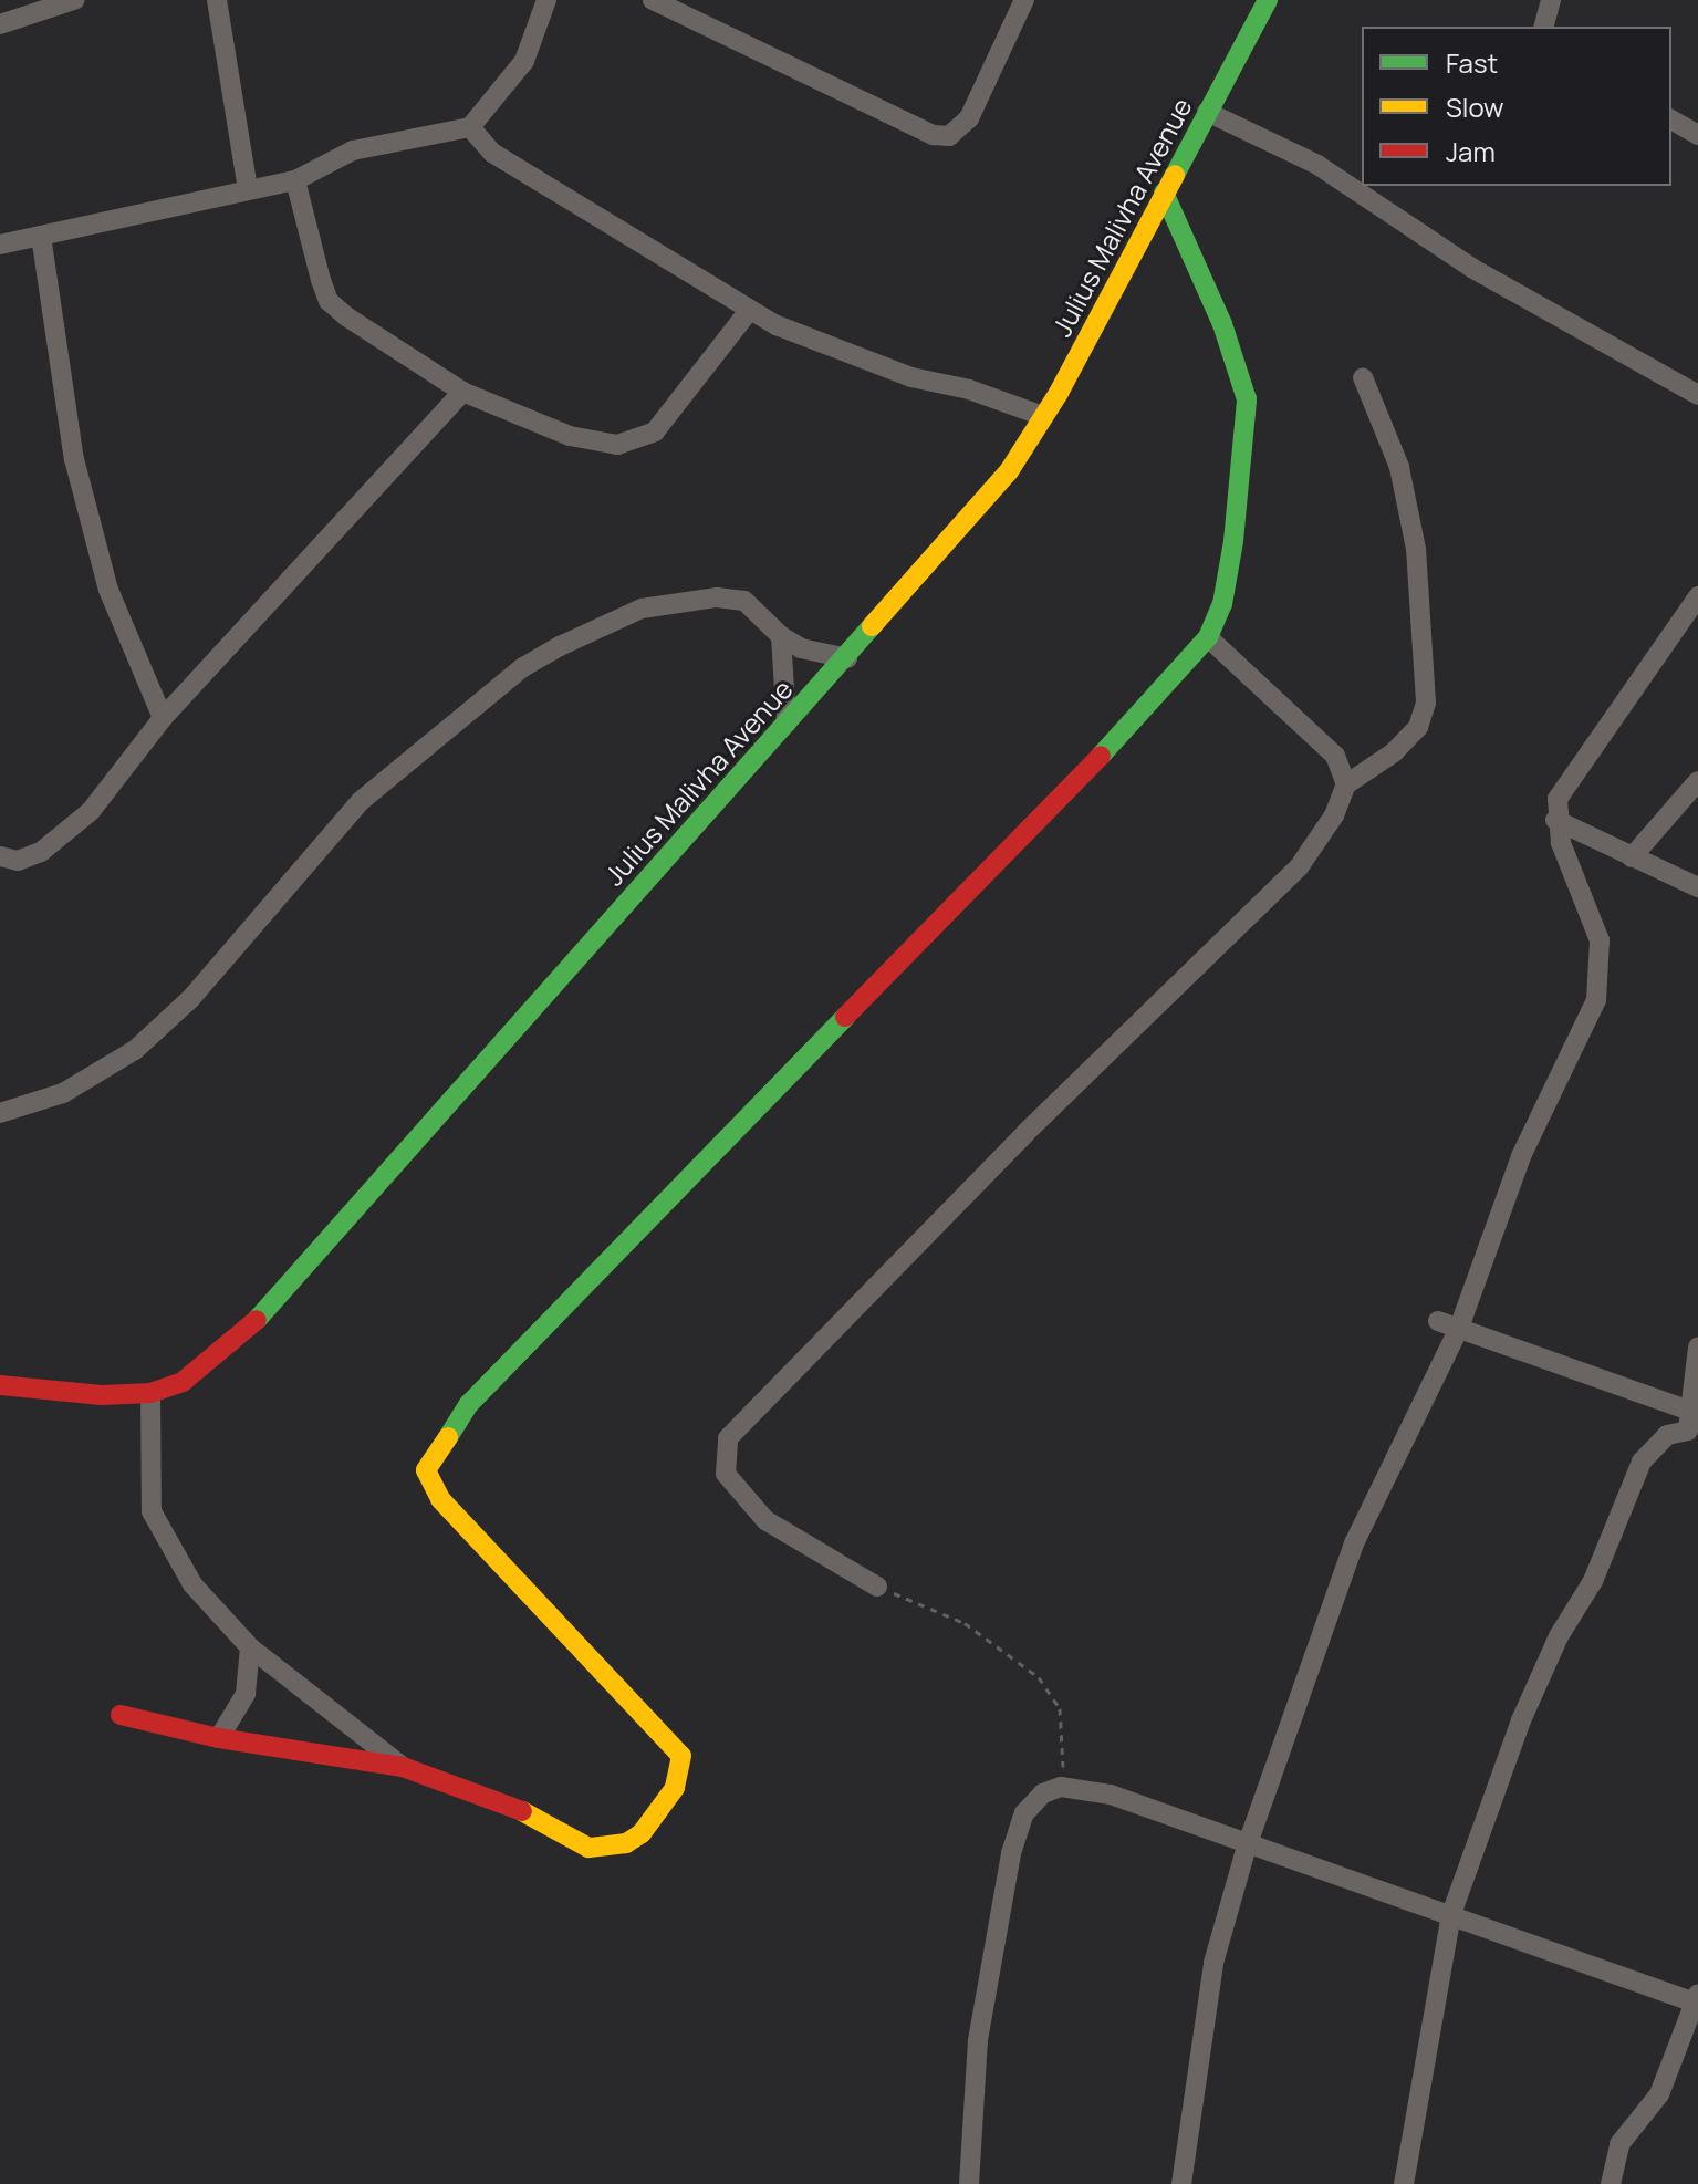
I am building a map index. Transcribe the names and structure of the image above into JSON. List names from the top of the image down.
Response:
{
  "streets": {
    "street": ["Julius Malivha Avenue"]
  },
  "legend": ["Fast", "Slow", "Jam"]
}
